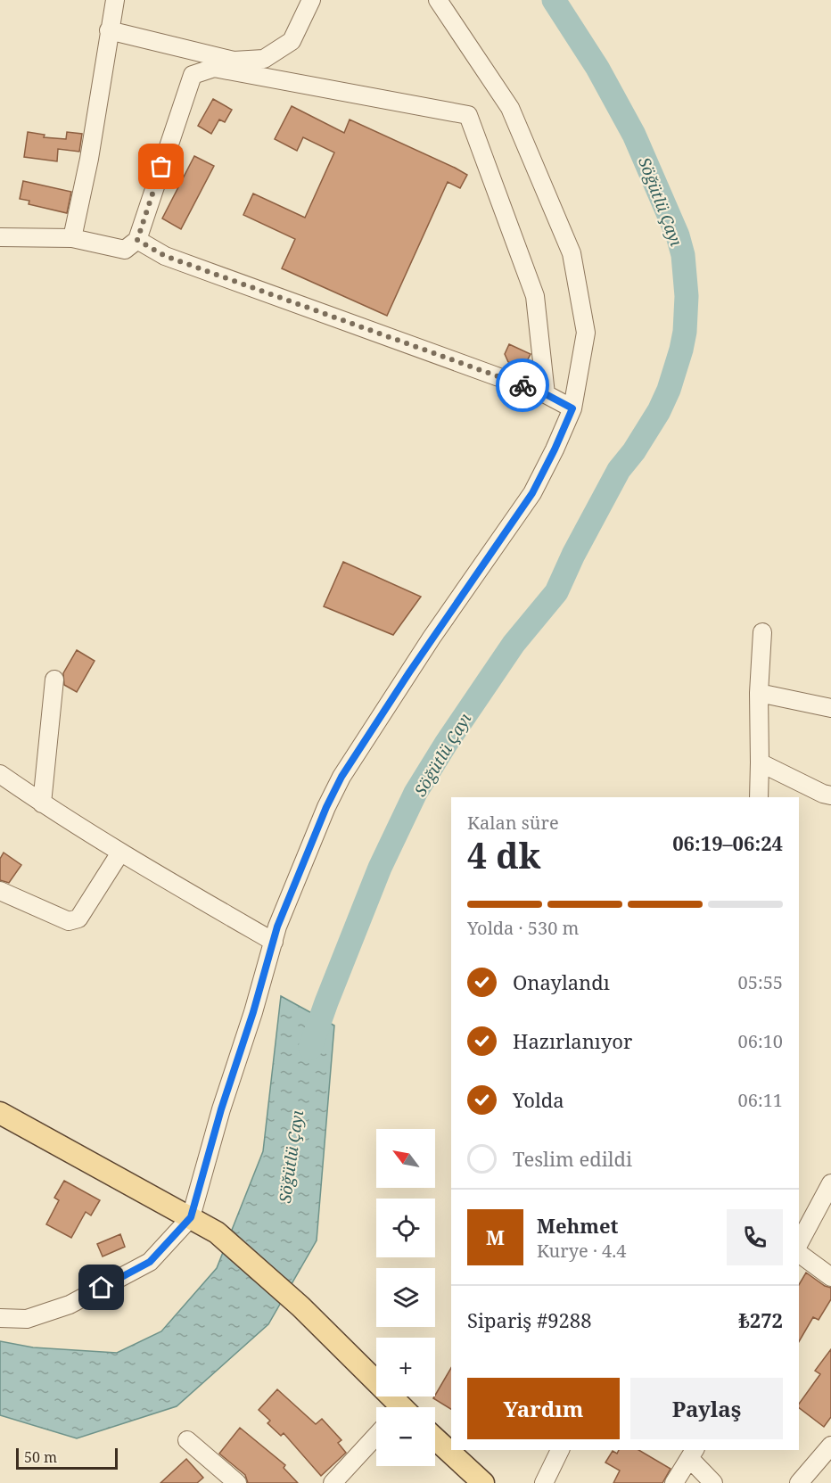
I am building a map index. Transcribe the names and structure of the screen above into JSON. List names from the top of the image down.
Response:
{
  "water": ["Söğütlü Çayı"],
  "scale_bar": "50 m",
  "north": "top left",
  "page": {
    "heading": ["4 dk", "Kalan süre", "06:19–06:24"],
    "panel": [
      "Mehmet",
      "Kurye · 4.4",
      "Sipariş #9288",
      "₺272"
    ],
    "bar": "Yolda · 530 m",
    "list": [
      ["Onaylandı", "05:55"],
      ["Hazırlanıyor", "06:10"],
      ["Yolda", "06:11"],
      "Teslim edildi"
    ],
    "map_buttons": ["+", "−"],
    "round": "M",
    "buttons": ["Yardım", "Paylaş"],
    "scale": "50 m"
  }
}
